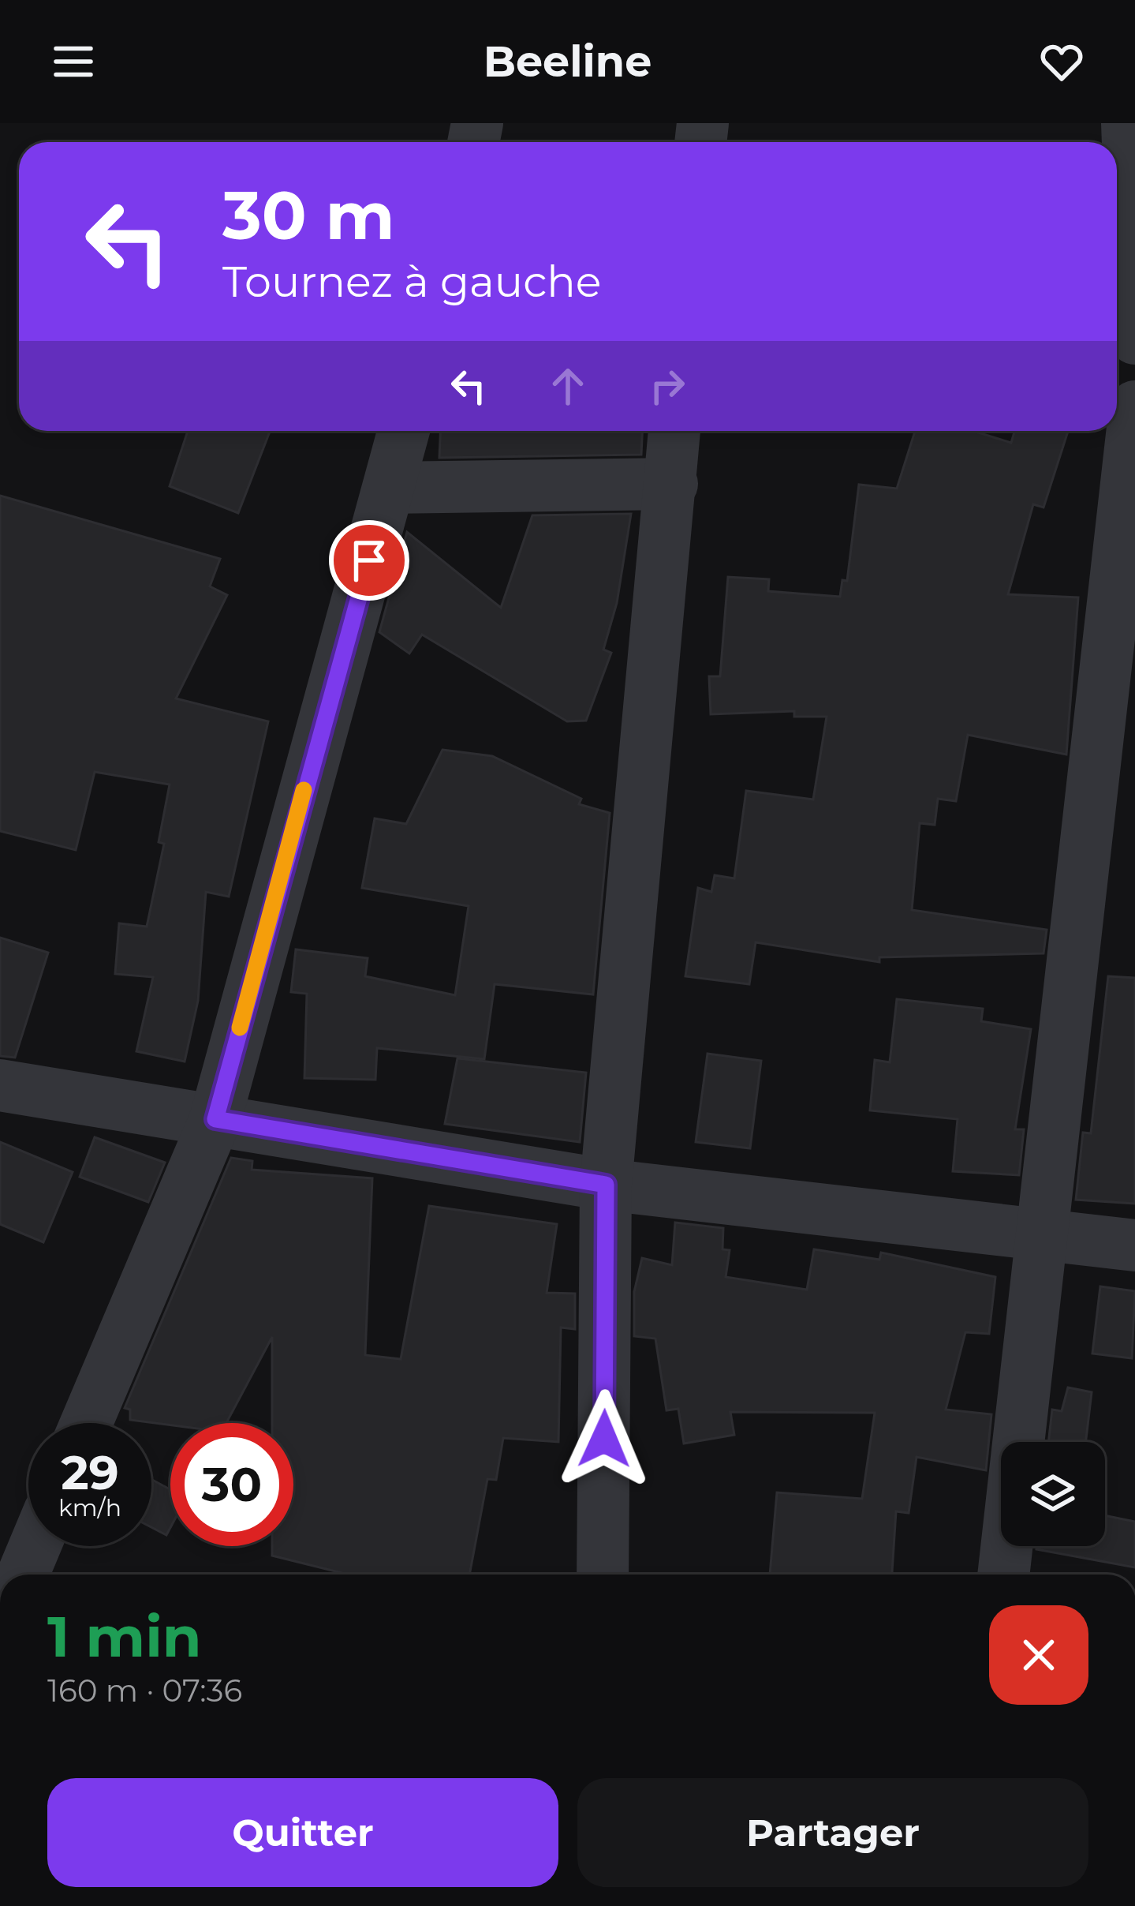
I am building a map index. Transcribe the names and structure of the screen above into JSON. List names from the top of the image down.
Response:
{
  "page": {
    "header": "Beeline",
    "turn": ["30 m", "Tournez à gauche"],
    "speed": "29 km/h",
    "limit": "30",
    "heading": ["1 min", "160 m · 07:36"],
    "buttons": ["Quitter", "Partager"]
  }
}
